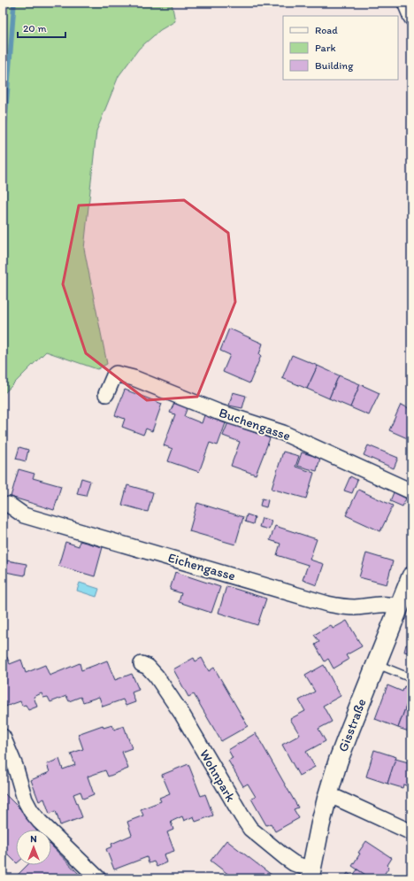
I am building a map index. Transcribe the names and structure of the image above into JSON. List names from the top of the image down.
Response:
{
  "streets": {
    "street": [
      "Buchengasse",
      "Eichengasse",
      "Gisstraße",
      "Wohnpark"
    ]
  },
  "crossings": [
    ["Eichengasse", "Gisstraße"],
    ["Gisstraße", "Wohnpark"]
  ],
  "legend": ["Road", "Park", "Building"],
  "scale_bar": "20 m",
  "north": "top"
}
